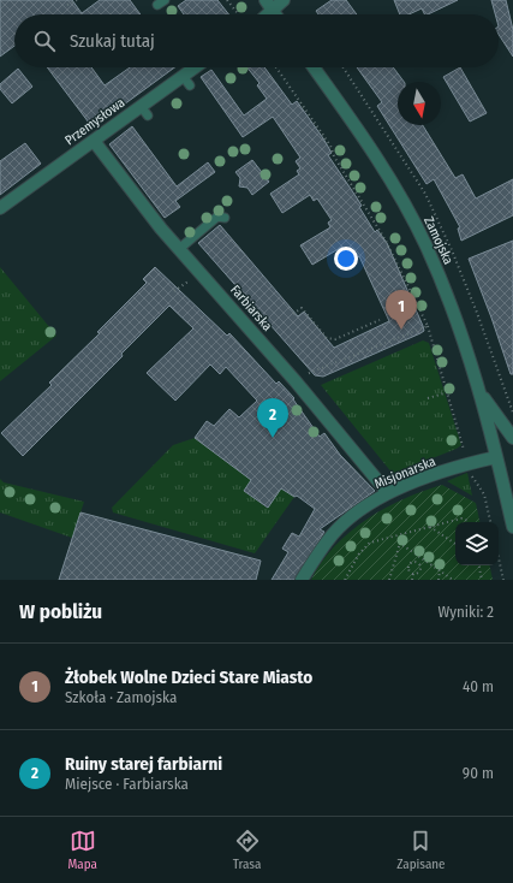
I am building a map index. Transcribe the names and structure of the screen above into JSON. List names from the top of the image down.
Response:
{
  "streets": {
    "street": [
      "Przemysłowa",
      "Zamojska",
      "Farbiarska",
      "Misjonarska"
    ]
  },
  "crossings": [
    ["Przemysłowa", "Farbiarska"],
    ["Zamojska", "Misjonarska"],
    ["Farbiarska", "Misjonarska"]
  ],
  "north": "bottom",
  "page": {
    "search": "Szukaj tutaj",
    "pins": ["1", "2"],
    "heading": ["W pobliżu", "Wyniki: 2"],
    "list": [
      {
        "mark": "1",
        "name": "Żłobek Wolne Dzieci Stare Miasto",
        "note": "Szkoła · Zamojska",
        "value": "40 m"
      },
      {
        "mark": "2",
        "name": "Ruiny starej farbiarni",
        "note": "Miejsce · Farbiarska",
        "value": "90 m"
      }
    ],
    "nav": ["Mapa", "Trasa", "Zapisane"]
  }
}
